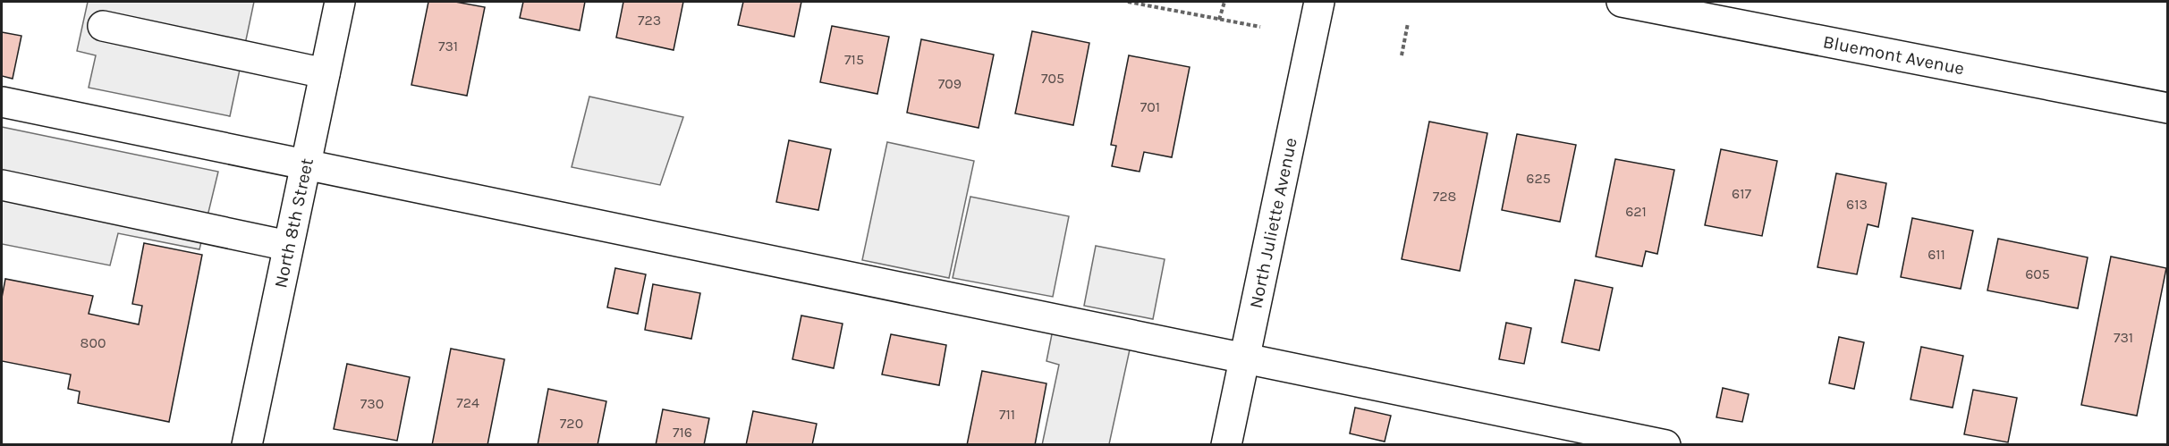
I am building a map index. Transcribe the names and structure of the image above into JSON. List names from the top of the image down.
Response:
{
  "streets": {
    "street": ["Bluemont Avenue", "North 8th Street", "North Juliette Avenue"]
  },
  "house_numbers": [
    "723",
    "731",
    "715",
    "705",
    "709",
    "701",
    "625",
    "617",
    "728",
    "613",
    "621",
    "611",
    "605",
    "731",
    "800",
    "724",
    "730",
    "711",
    "720",
    "716"
  ]
}
